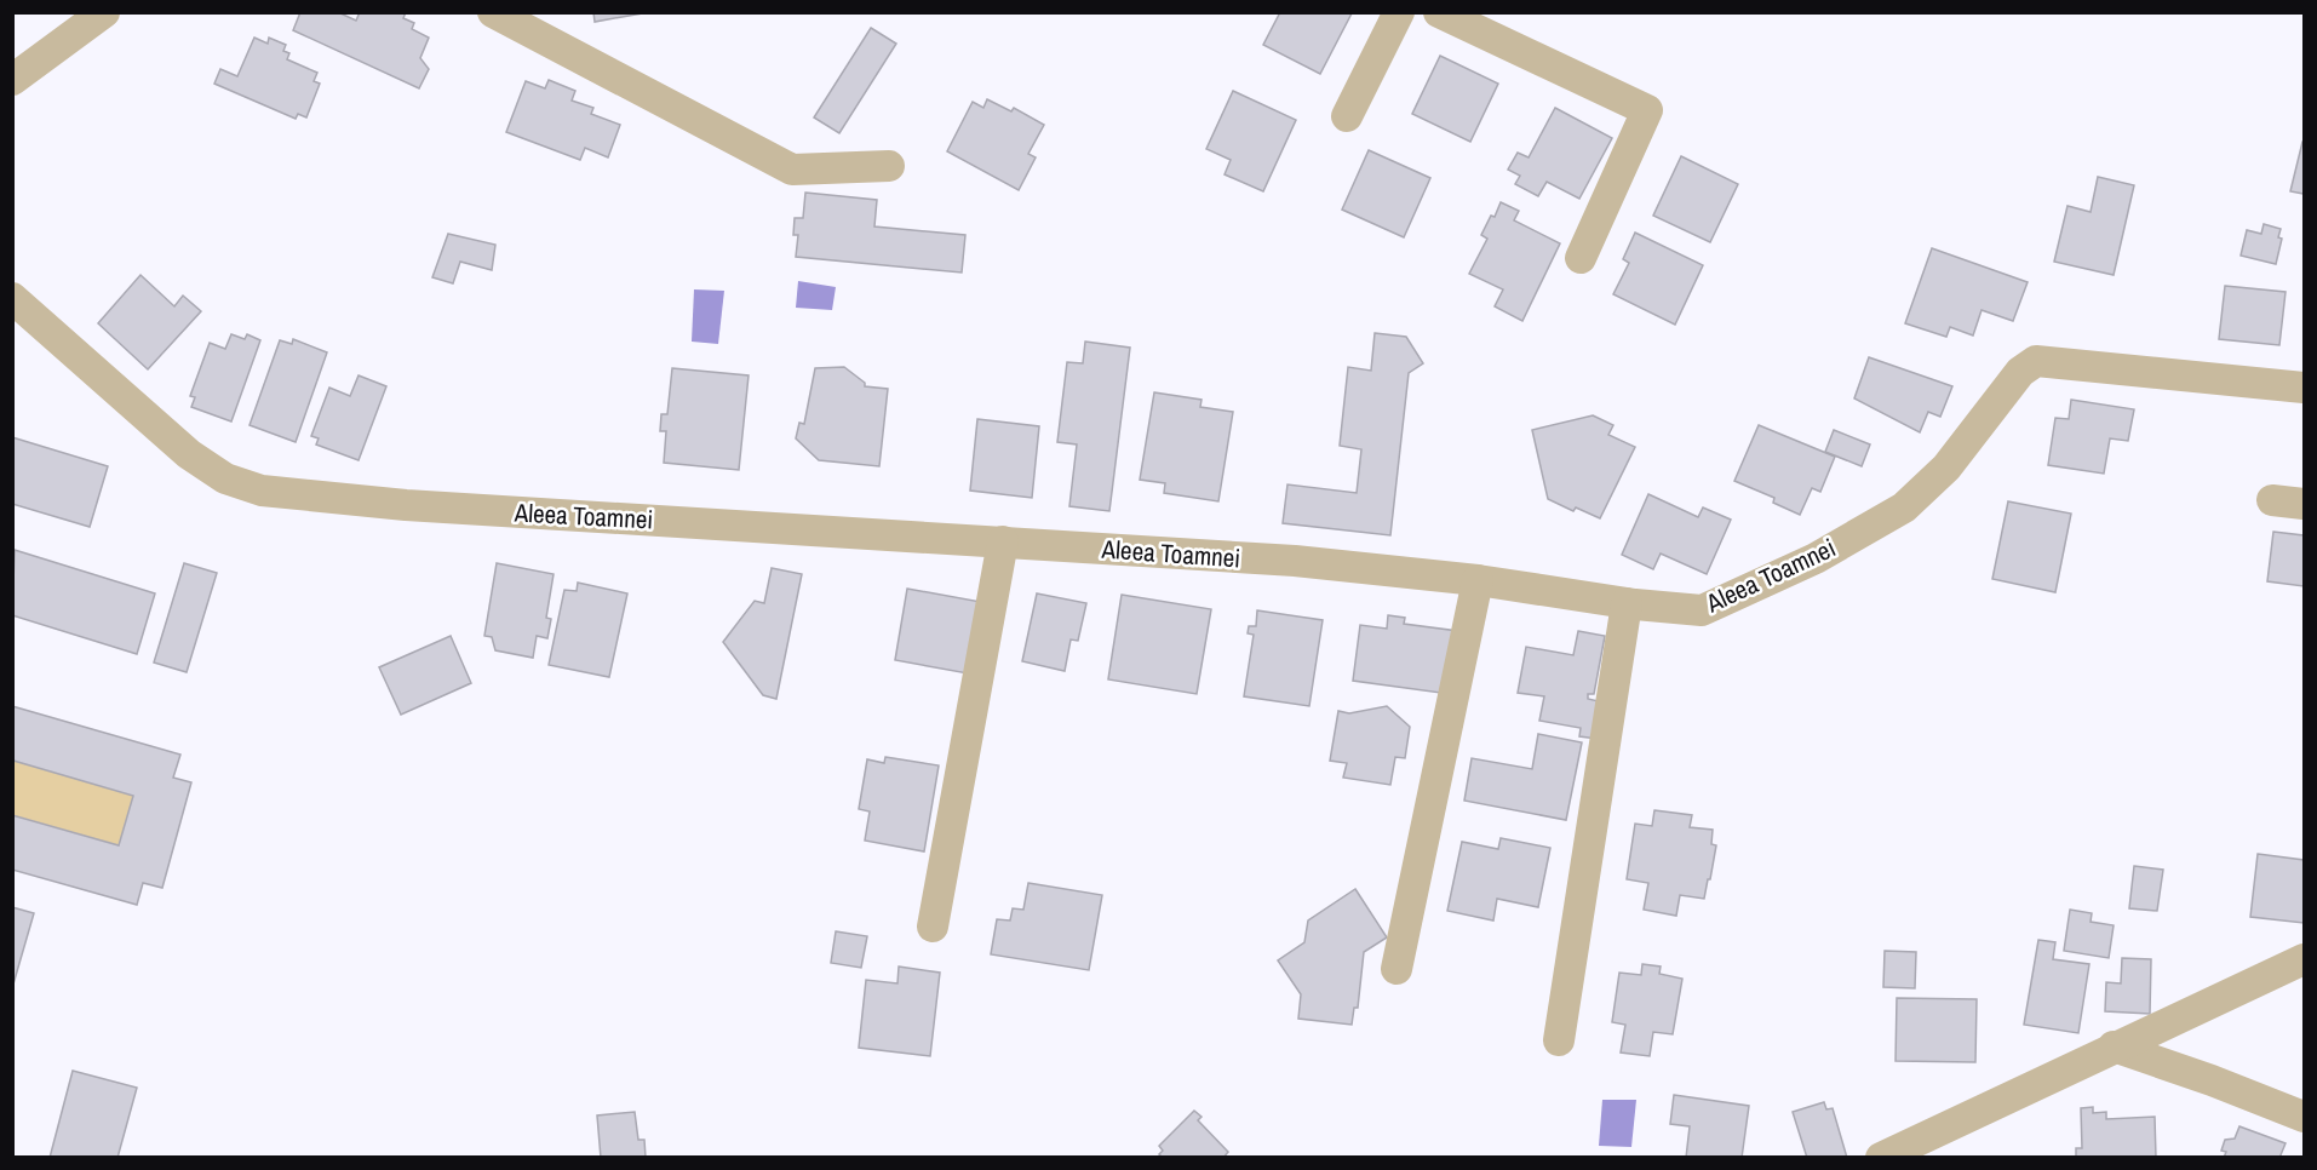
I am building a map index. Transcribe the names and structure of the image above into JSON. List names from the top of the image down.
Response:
{
  "streets": {
    "street": ["Aleea Toamnei"]
  }
}
